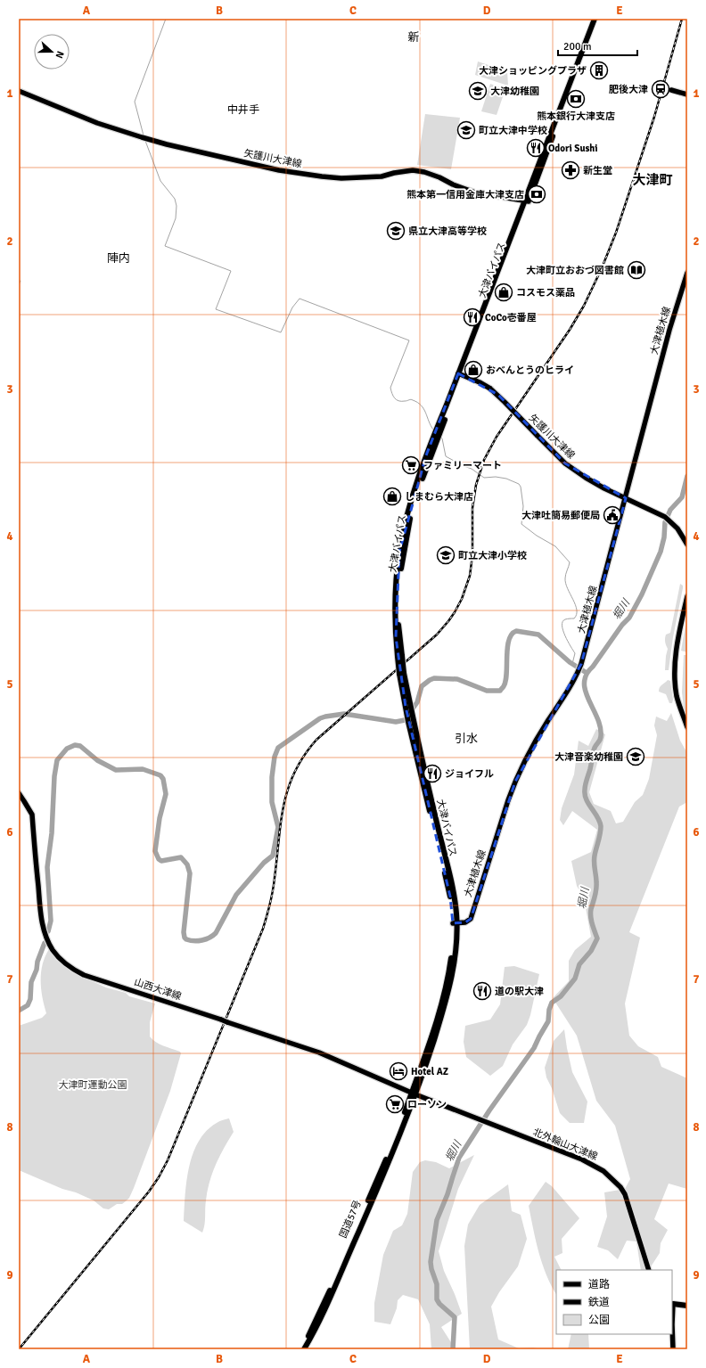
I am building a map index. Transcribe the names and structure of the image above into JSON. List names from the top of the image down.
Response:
{
  "streets": {
    "highway": ["大津バイパス", "国道57号"],
    "main road": [
      "矢護川大津線",
      "大津植木線",
      "山西大津線",
      "北外輪山大津線"
    ]
  },
  "crossings": [
    ["矢護川大津線", "大津バイパス"],
    ["矢護川大津線", "大津植木線"],
    ["大津バイパス", "大津植木線"],
    ["大津バイパス", "山西大津線"],
    ["大津バイパス", "北外輪山大津線"],
    ["大津バイパス", "国道57号"],
    ["山西大津線", "北外輪山大津線"],
    ["山西大津線", "国道57号"],
    ["北外輪山大津線", "国道57号"]
  ],
  "districts": [
    "新",
    "中井手",
    "大津町",
    "陣内",
    "引水"
  ],
  "water": ["堀川"],
  "parks": ["大津町運動公園"],
  "places": {
    "building": ["大津ショッピングプラザ"],
    "station": ["肥後大津"],
    "school or university": [
      "大津幼稚園",
      "町立大津中学校",
      "県立大津高等学校",
      "町立大津小学校",
      "大津音楽幼稚園"
    ],
    "bank": ["熊本銀行大津支店", "熊本第一信用金庫大津支店"],
    "restaurant": [
      "Odori Sushi",
      "CoCo壱番屋",
      "ジョイフル",
      "道の駅大津"
    ],
    "pharmacy": ["新生堂"],
    "library": ["大津町立おおづ図書館"],
    "shop": ["コスモス薬品", "おべんとうのヒライ", "しまむら大津店"],
    "supermarket": ["ファミリーマート", "ローソン"],
    "public building": ["大津吐簡易郵便局"],
    "hotel": ["Hotel AZ"]
  },
  "legend": ["道路", "鉄道", "公園"],
  "scale_bar": "200 m",
  "north": "right",
  "grid": {
    "columns": [
      "A",
      "B",
      "C",
      "D",
      "E"
    ],
    "rows": [
      "1",
      "2",
      "3",
      "4",
      "5",
      "6",
      "7",
      "8",
      "9"
    ]
  }
}
